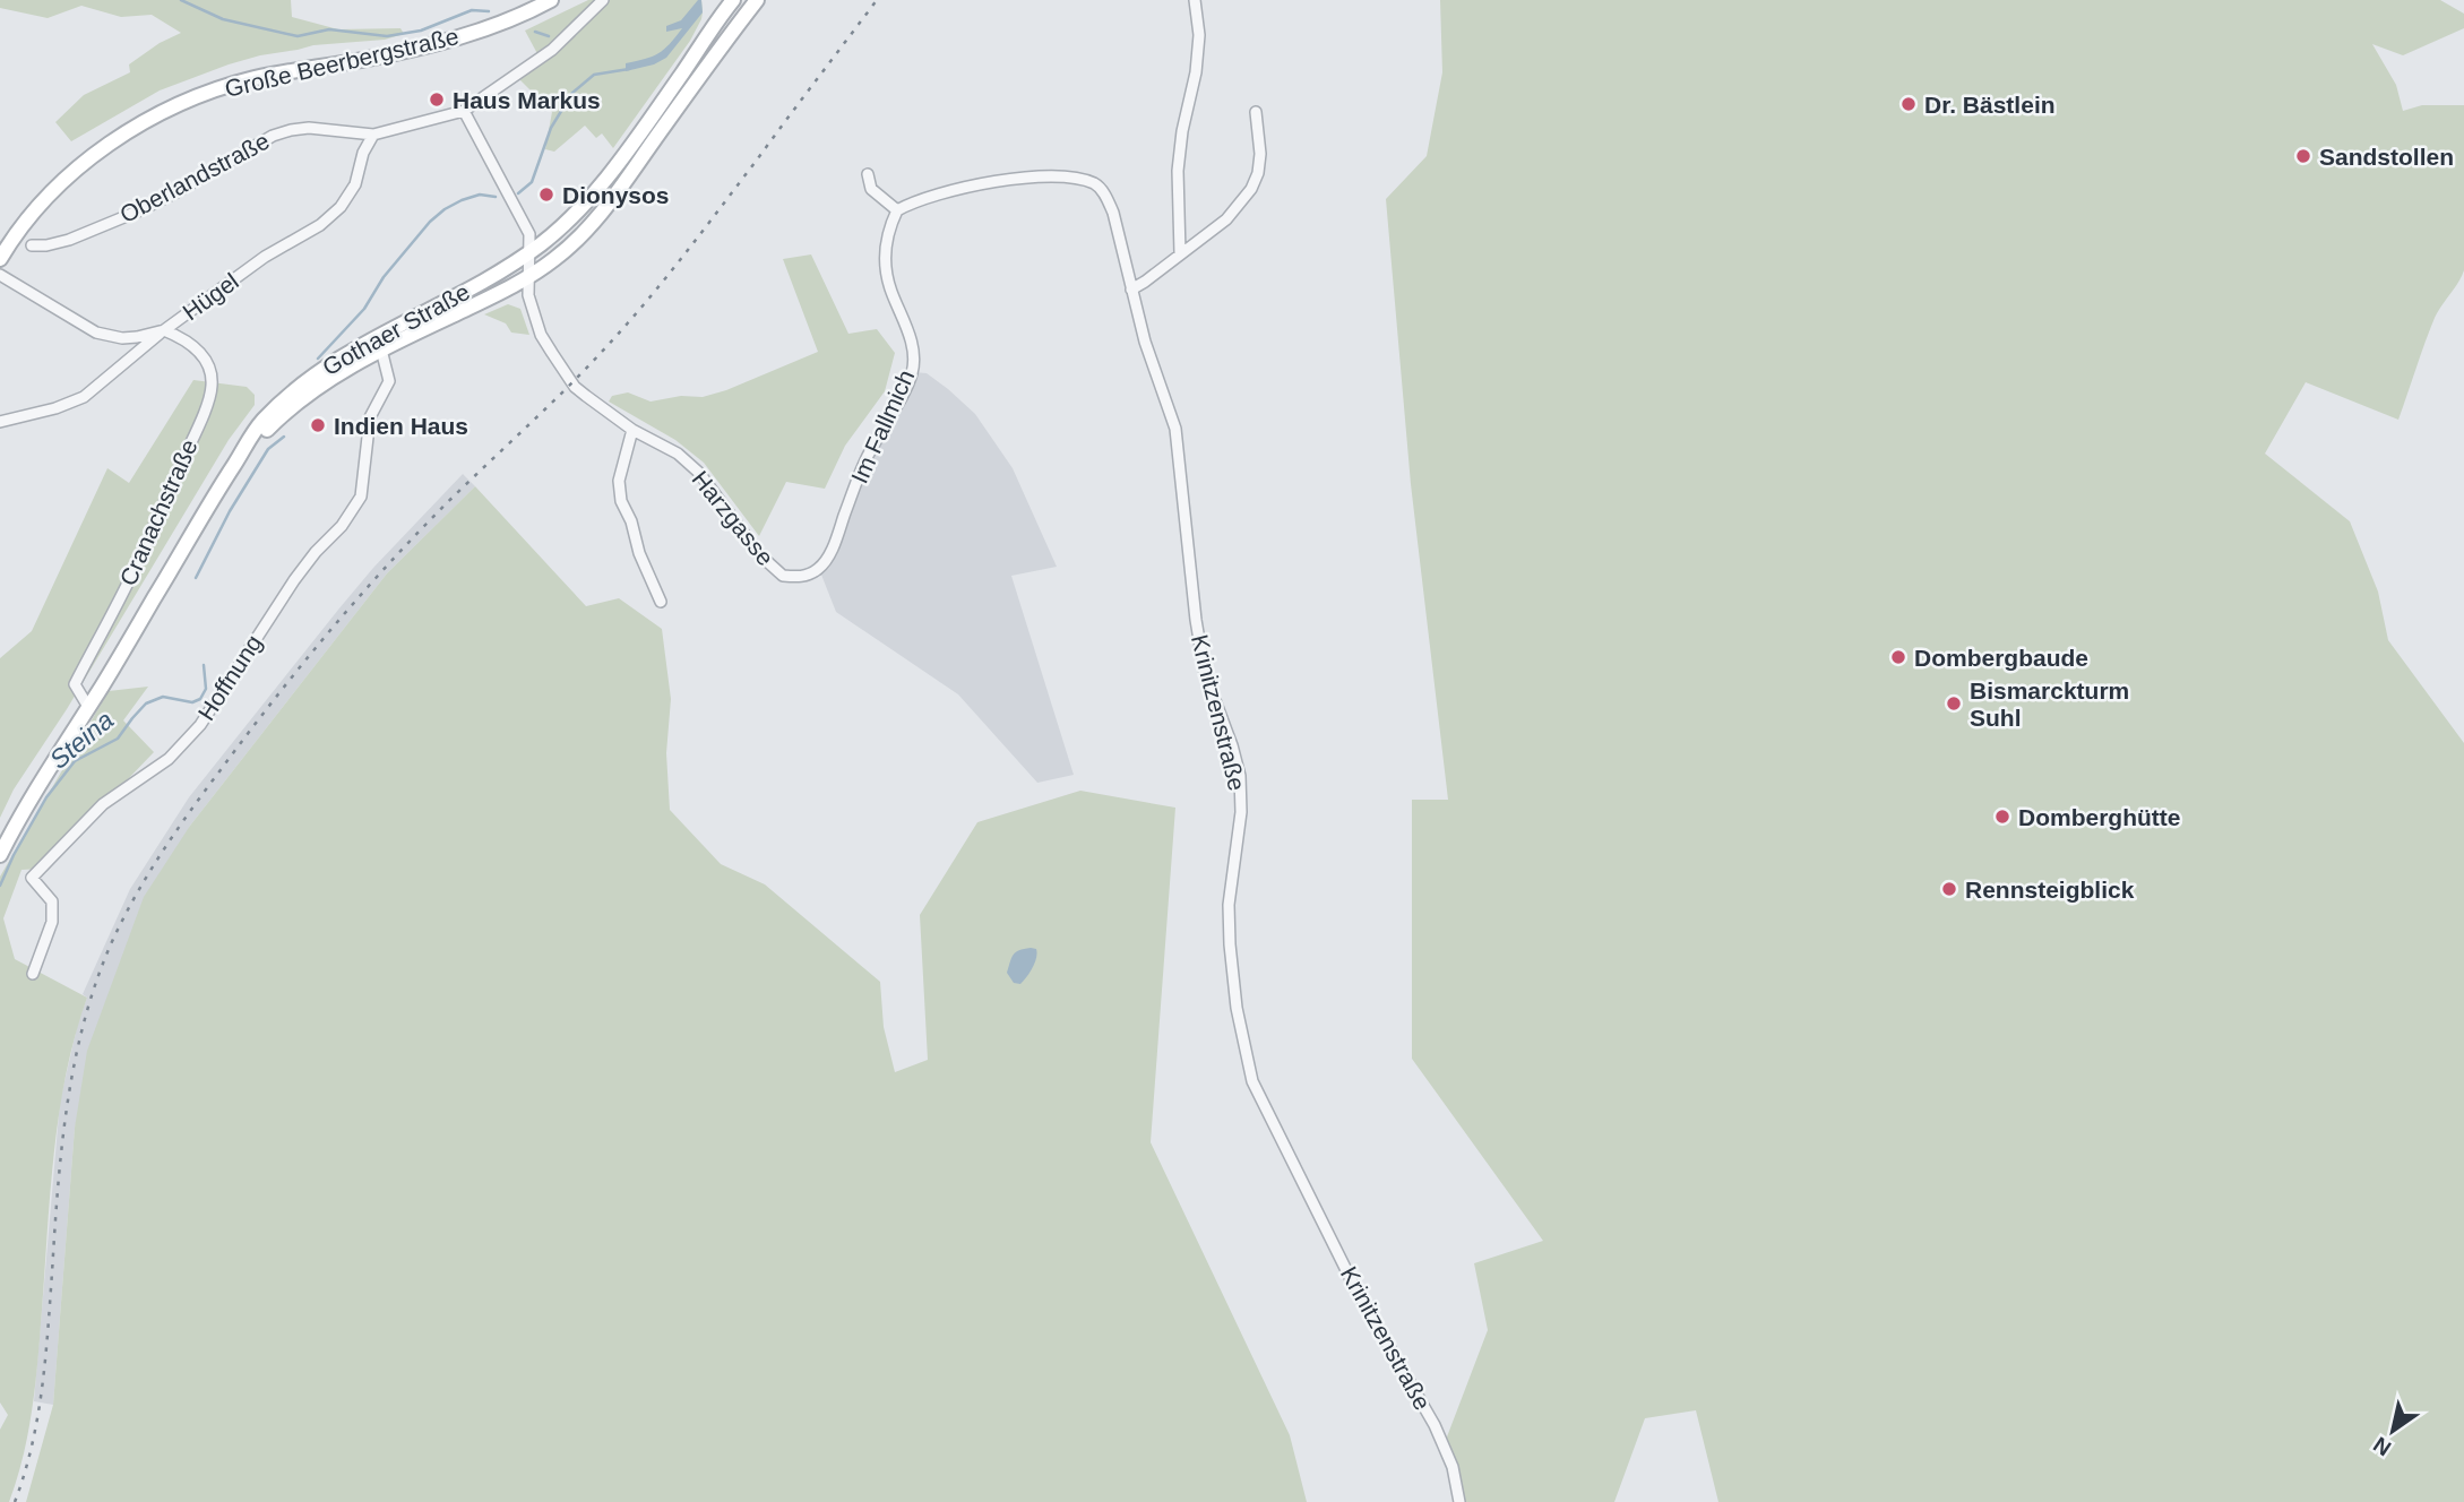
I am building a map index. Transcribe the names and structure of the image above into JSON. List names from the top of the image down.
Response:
{
  "streets": {
    "main road": ["Große Beerbergstraße", "Gothaer Straße"],
    "street": [
      "Oberlandstraße",
      "Hügel",
      "Im Fallmich",
      "Cranachstraße",
      "Harzgasse",
      "Hoffnung",
      "Krinitzenstraße"
    ]
  },
  "crossings": [
    ["Oberlandstraße", "Hügel"],
    ["Oberlandstraße", "Harzgasse"],
    ["Hügel", "Cranachstraße"],
    ["Gothaer Straße", "Harzgasse"],
    ["Gothaer Straße", "Hoffnung"],
    ["Im Fallmich", "Harzgasse"],
    ["Im Fallmich", "Krinitzenstraße"]
  ],
  "water": ["Steina"],
  "places": [
    "Haus Markus",
    "Dr. Bästlein",
    "Sandstollen",
    "Dionysos",
    "Indien Haus",
    "Dombergbaude",
    "Bismarckturm Suhl",
    "Domberghütte",
    "Rennsteigblick"
  ],
  "north": "bottom left"
}
